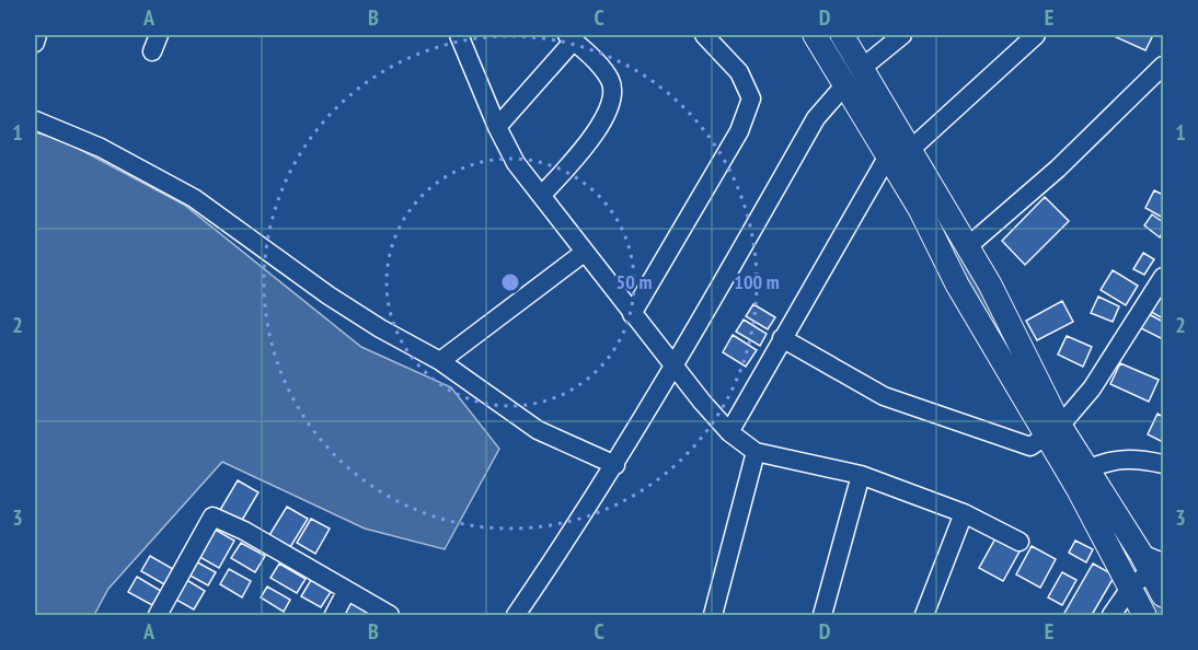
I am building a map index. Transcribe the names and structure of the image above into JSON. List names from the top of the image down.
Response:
{
  "grid": {
    "columns": [
      "A",
      "B",
      "C",
      "D",
      "E"
    ],
    "rows": ["1", "2", "3"]
  },
  "rings": ["50 m", "100 m"]
}
